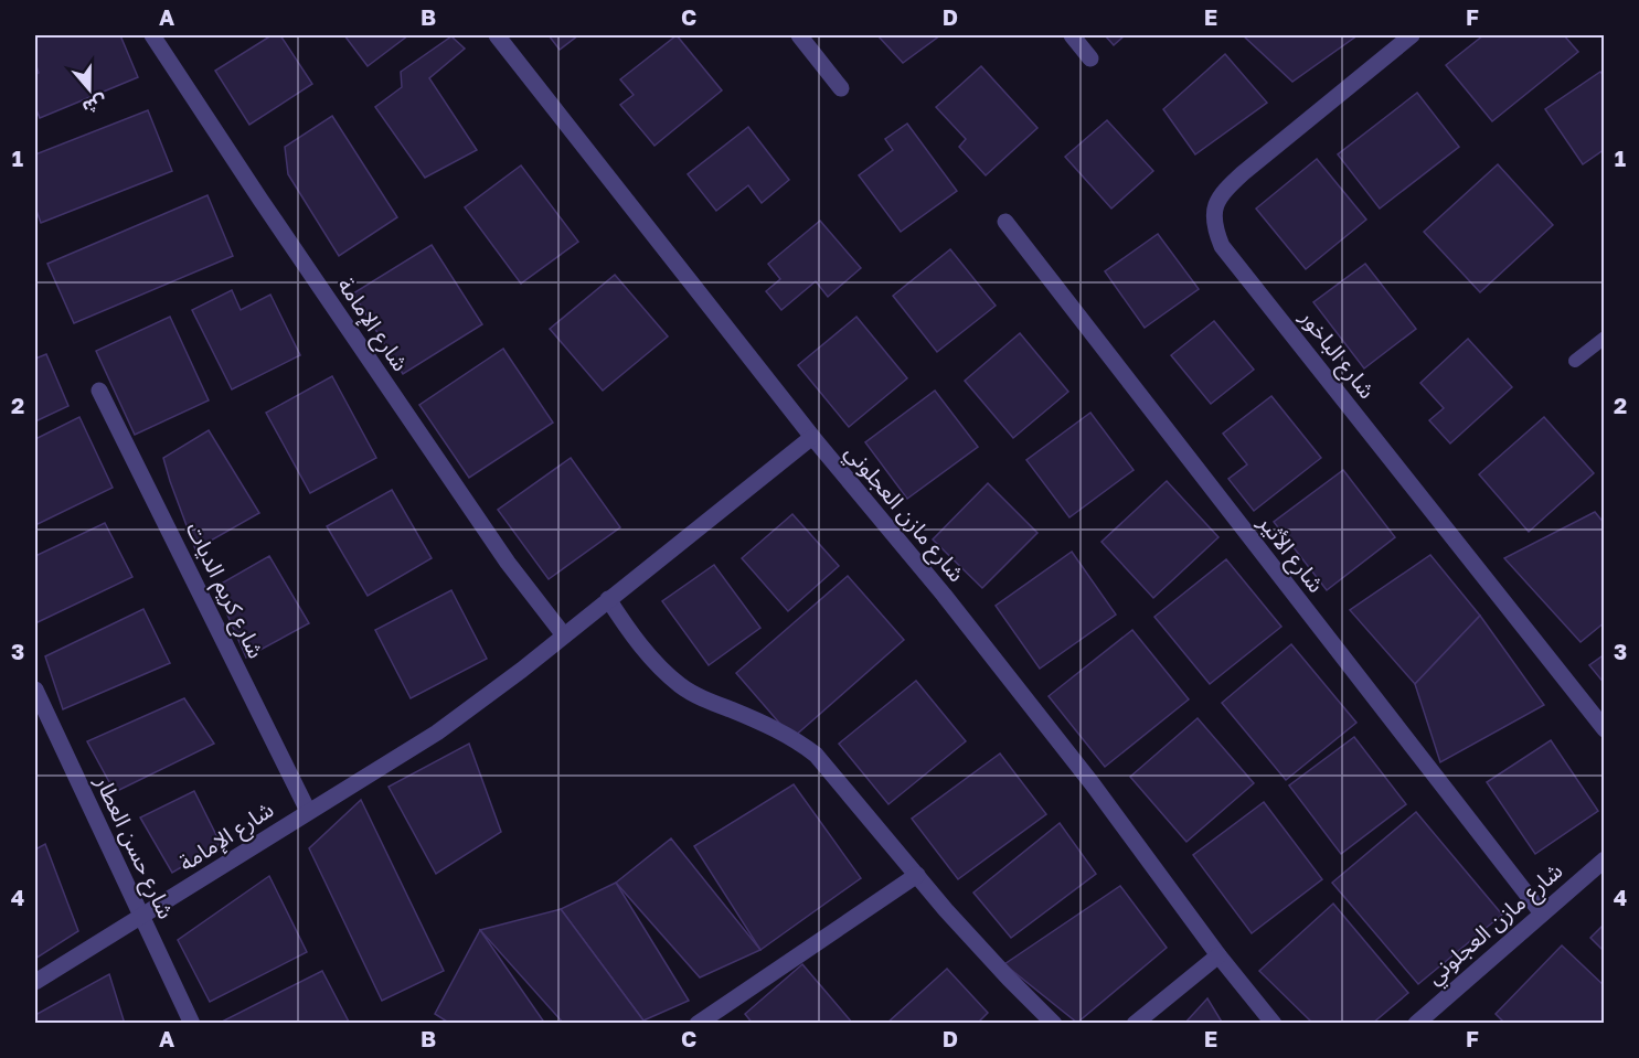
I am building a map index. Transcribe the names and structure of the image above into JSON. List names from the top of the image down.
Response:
{
  "streets": {
    "street": [
      "شارع الإمامة",
      "شارع الباخور",
      "شارع مازن العجلوني",
      "شارع الأثير",
      "شارع كريم الديات",
      "شارع حسن العطار"
    ]
  },
  "crossings": [
    ["شارع الإمامة", "شارع مازن العجلوني"],
    ["شارع الإمامة", "شارع كريم الديات"],
    ["شارع الإمامة", "شارع حسن العطار"],
    ["شارع مازن العجلوني", "شارع الأثير"]
  ],
  "north": "bottom",
  "grid": {
    "columns": [
      "A",
      "B",
      "C",
      "D",
      "E",
      "F"
    ],
    "rows": [
      "1",
      "2",
      "3",
      "4"
    ]
  }
}
